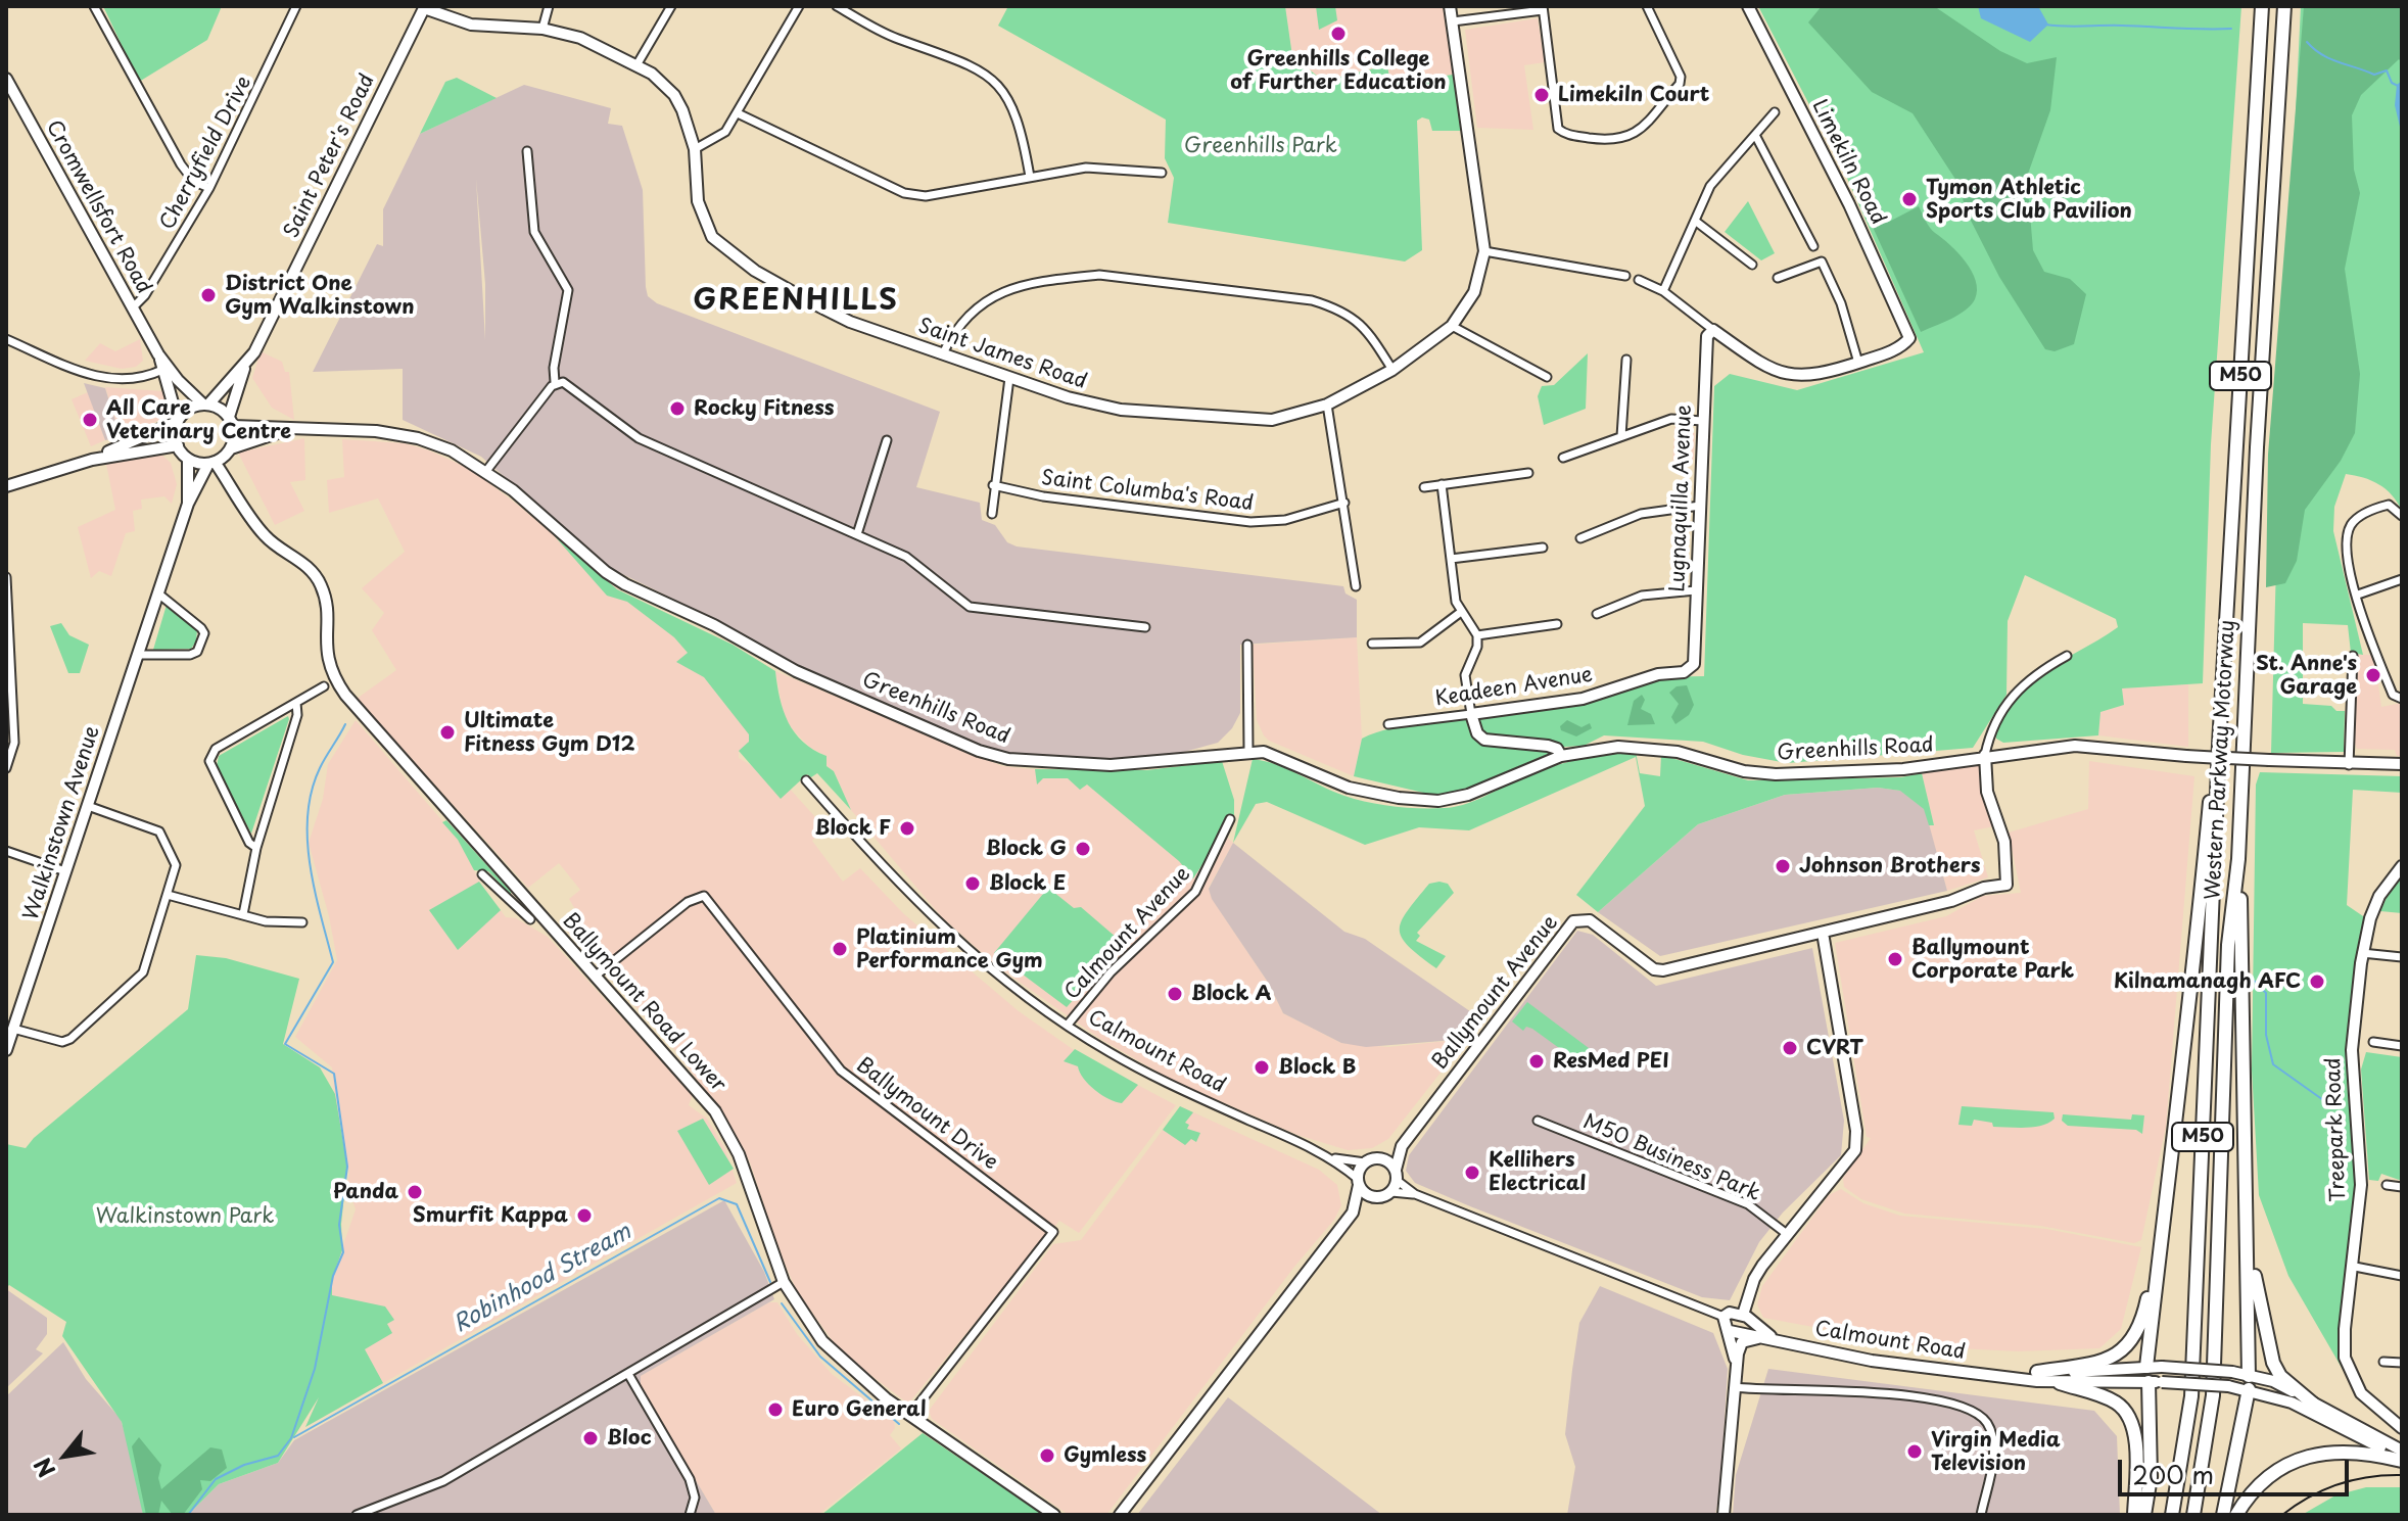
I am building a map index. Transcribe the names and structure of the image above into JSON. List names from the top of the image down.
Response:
{
  "streets": {
    "highway": ["M50", "Western Parkway Motorway"],
    "street": [
      "Cherryfield Drive",
      "Saint Peter's Road",
      "Limekiln Road",
      "Cromwellsfort Road",
      "Saint James Road",
      "Saint Columba's Road",
      "Lugnaquilla Avenue",
      "Keadeen Avenue",
      "Greenhills Road",
      "Walkinstown Avenue",
      "Calmount Avenue",
      "Ballymount Avenue",
      "Ballymount Road Lower",
      "Calmount Road",
      "Ballymount Drive",
      "Treepark Road",
      "M50 Business Park"
    ]
  },
  "crossings": [
    ["Cherryfield Drive", "Cromwellsfort Road"],
    ["Saint Peter's Road", "Cromwellsfort Road"],
    ["Saint Peter's Road", "Saint James Road"],
    ["Saint Peter's Road", "Greenhills Road"],
    ["Saint Peter's Road", "Walkinstown Avenue"],
    ["Saint Peter's Road", "Ballymount Road Lower"],
    ["Cromwellsfort Road", "Greenhills Road"],
    ["Cromwellsfort Road", "Walkinstown Avenue"],
    ["Cromwellsfort Road", "Ballymount Road Lower"],
    ["M50", "Western Parkway Motorway"],
    ["M50", "Calmount Road"],
    ["Lugnaquilla Avenue", "Keadeen Avenue"],
    ["Greenhills Road", "Walkinstown Avenue"],
    ["Greenhills Road", "Ballymount Avenue"],
    ["Greenhills Road", "Ballymount Road Lower"],
    ["Walkinstown Avenue", "Ballymount Road Lower"],
    ["Calmount Avenue", "Calmount Road"],
    ["Ballymount Avenue", "Calmount Road"],
    ["Ballymount Road Lower", "Ballymount Drive"]
  ],
  "districts": ["GREENHILLS"],
  "water": ["Robinhood Stream"],
  "parks": ["Greenhills Park", "Walkinstown Park"],
  "places": [
    "Greenhills College of Further Education",
    "Limekiln Court",
    "Tymon Athletic Sports Club Pavilion",
    "District One Gym Walkinstown",
    "Rocky Fitness",
    "All Care Veterinary Centre",
    "St. Anne's Garage",
    "Ultimate Fitness Gym D12",
    "Block F",
    "Block G",
    "Johnson Brothers",
    "Block E",
    "Platinium Performance Gym",
    "Ballymount Corporate Park",
    "Kilnamanagh AFC",
    "Block A",
    "CVRT",
    "ResMed PEI",
    "Block B",
    "Kellihers Electrical",
    "Panda",
    "Smurfit Kappa",
    "Euro General",
    "Bloc",
    "Virgin Media Television",
    "Gymless"
  ],
  "scale_bar": "200 m",
  "north": "bottom left"
}
